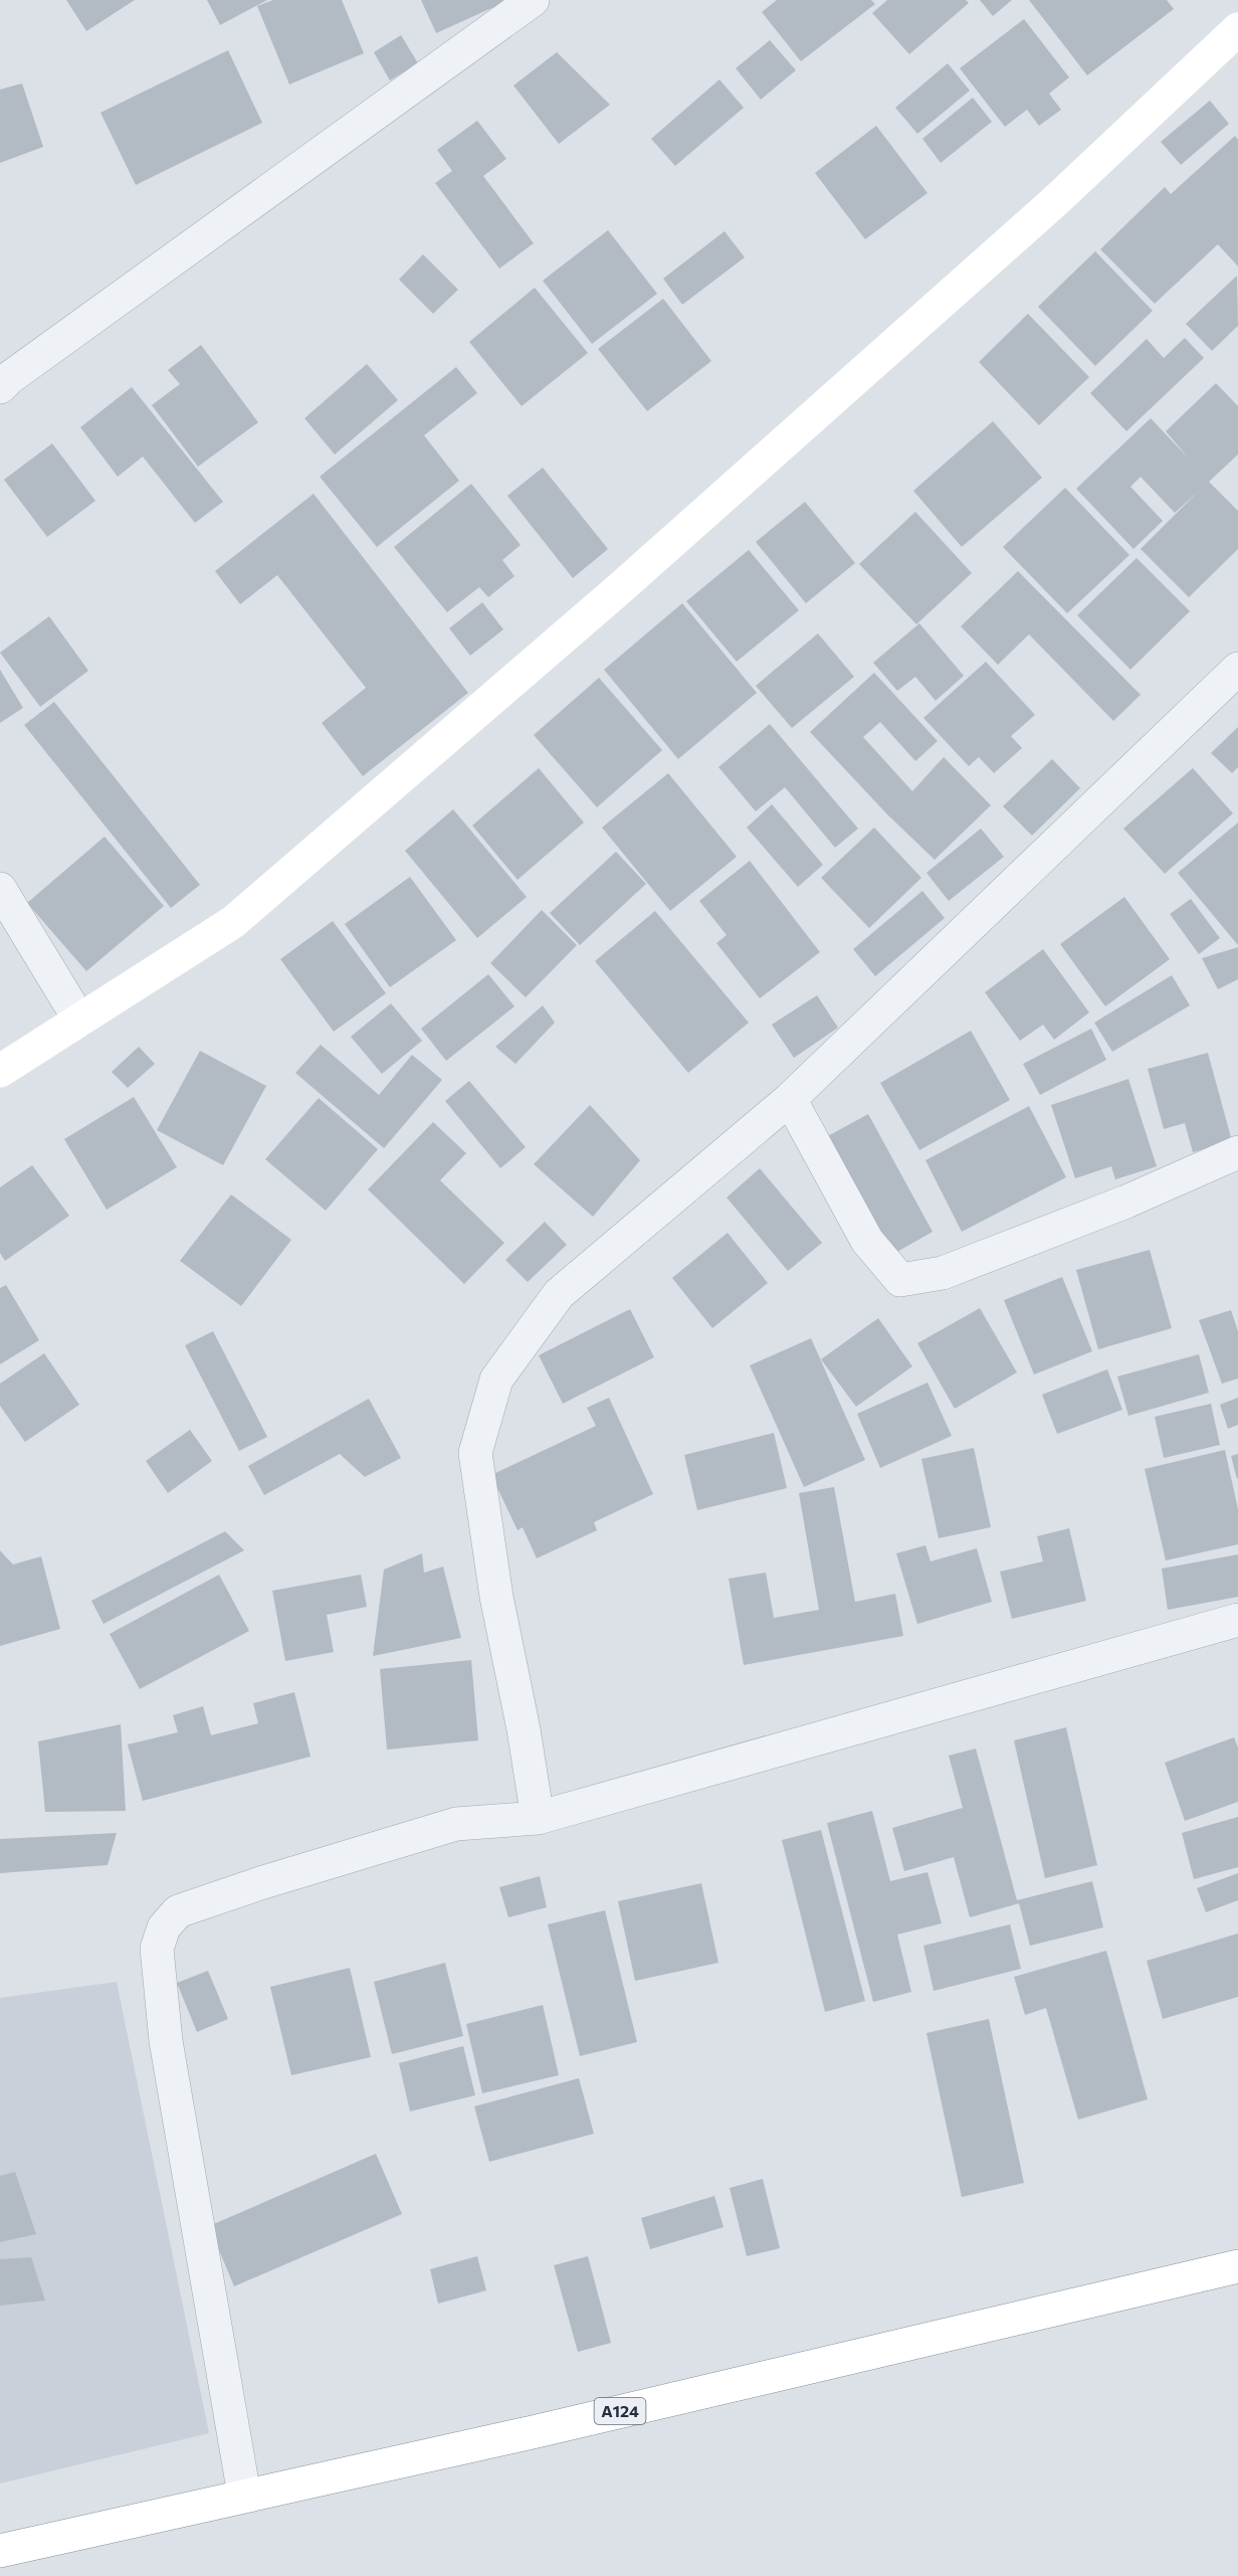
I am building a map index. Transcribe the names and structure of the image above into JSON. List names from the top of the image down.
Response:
{
  "streets": {
    "main road": ["A124"]
  }
}
